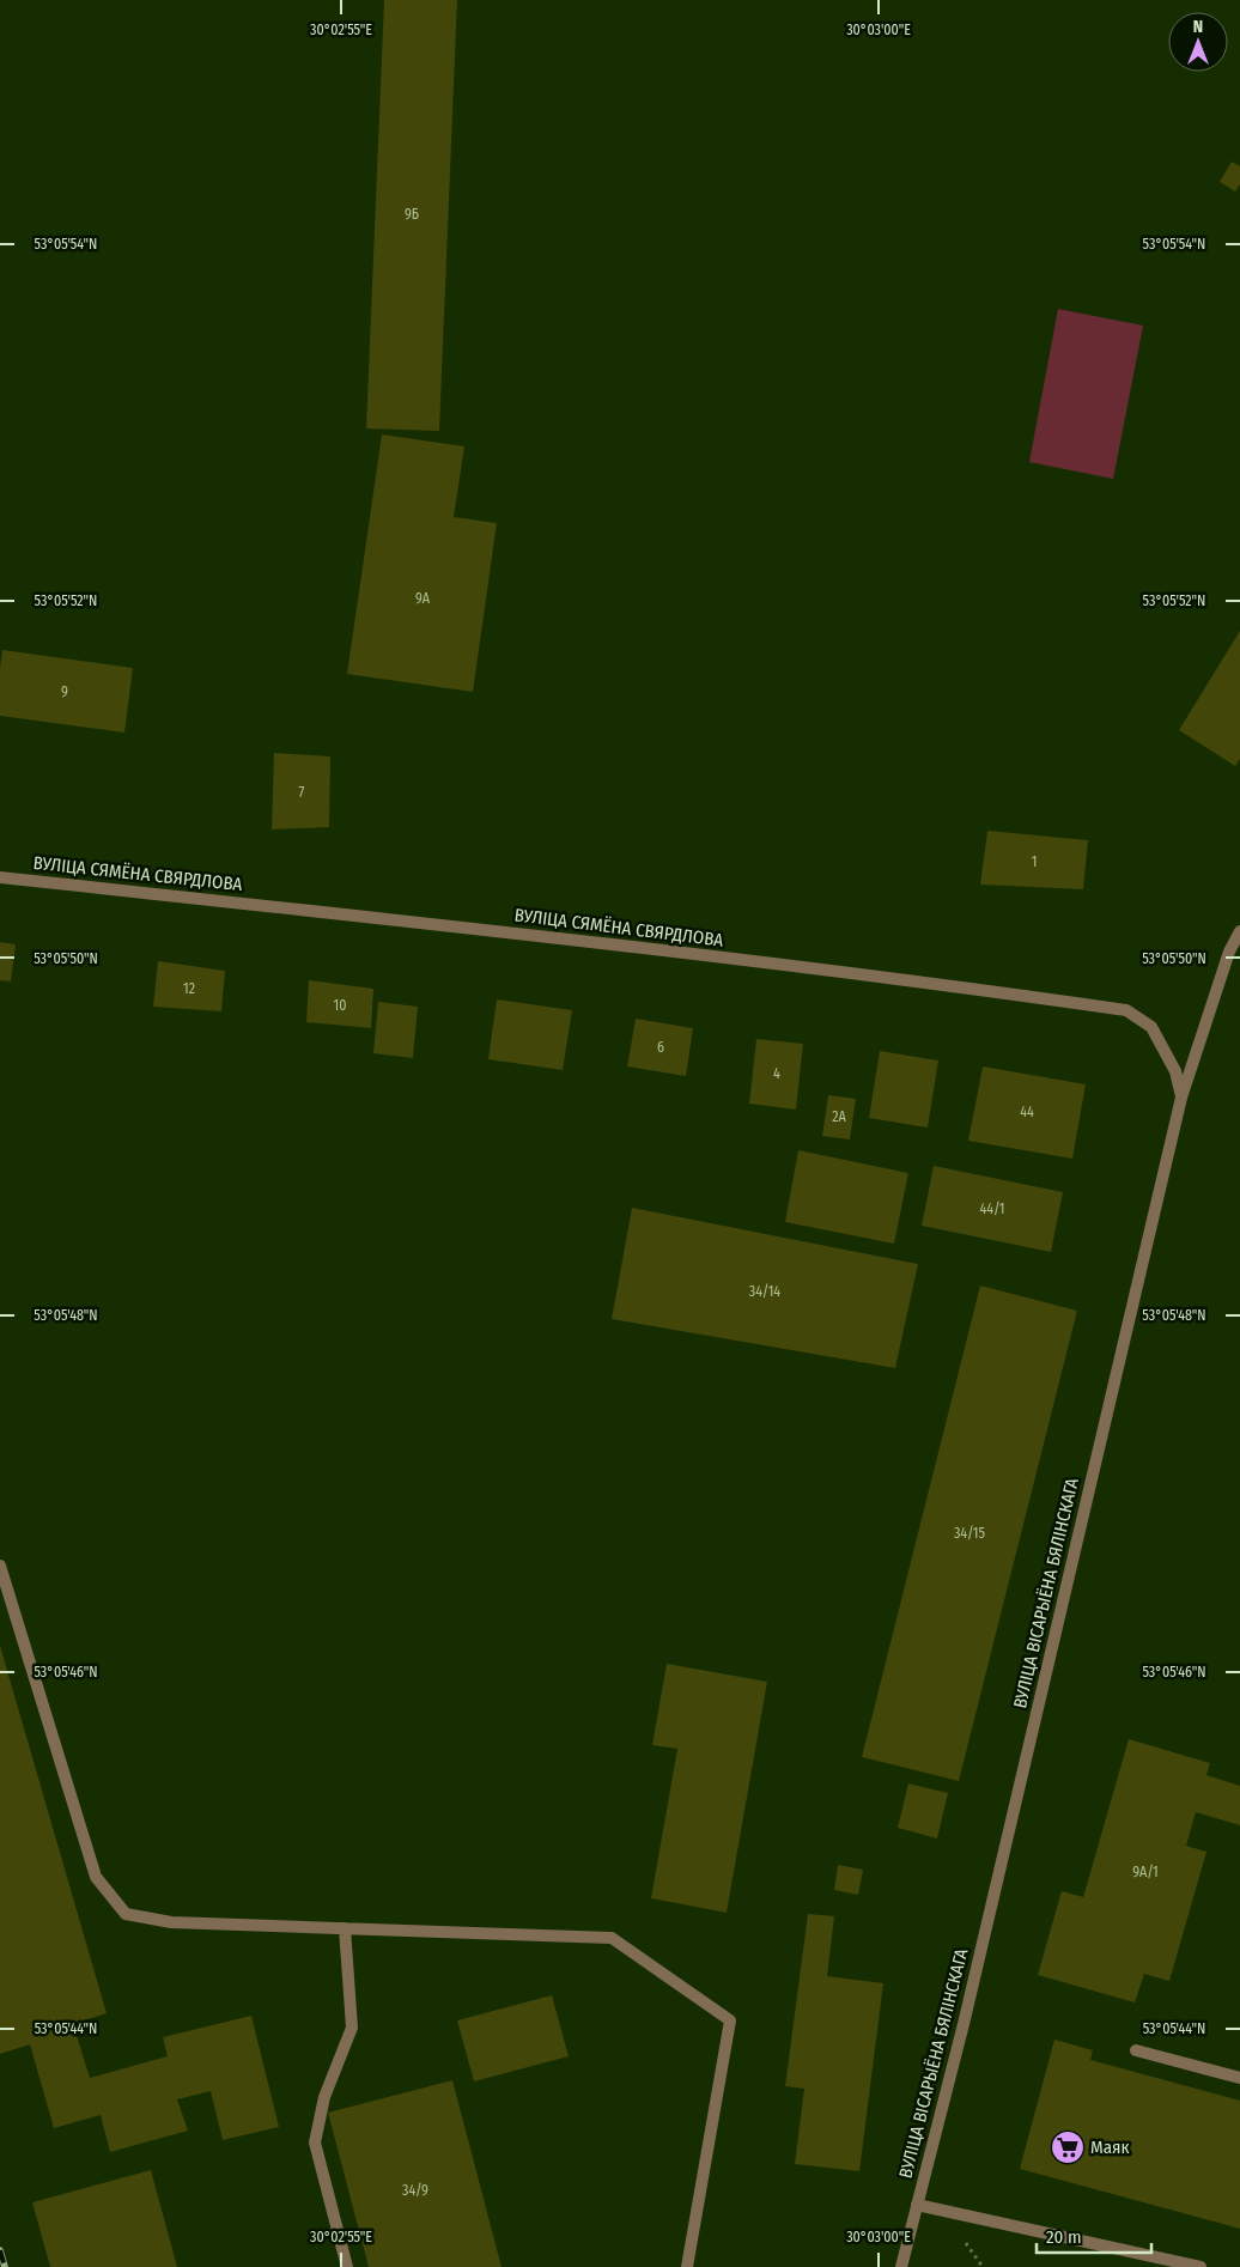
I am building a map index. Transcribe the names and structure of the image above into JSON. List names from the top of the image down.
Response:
{
  "streets": {
    "street": ["ВУЛІЦА СЯМЁНА СВЯРДЛОВА", "ВУЛІЦА ВІСАРЫЁНА БЯЛІНСКАГА"]
  },
  "crossings": [
    ["ВУЛІЦА СЯМЁНА СВЯРДЛОВА", "ВУЛІЦА ВІСАРЫЁНА БЯЛІНСКАГА"]
  ],
  "places": {
    "supermarket": ["Маяк"]
  },
  "house_numbers": [
    "9Б",
    "9А",
    "9",
    "7",
    "1",
    "12",
    "10",
    "6",
    "4",
    "44",
    "2А",
    "44/1",
    "34/14",
    "34/15",
    "9А/1",
    "34/9"
  ],
  "scale_bar": "20 m",
  "north": "top",
  "coordinates": [
    "30°02'55\"E",
    "30°03'00\"E",
    "53°05'54\"N",
    "53°05'52\"N",
    "53°05'50\"N",
    "53°05'48\"N",
    "53°05'46\"N",
    "53°05'44\"N"
  ]
}
